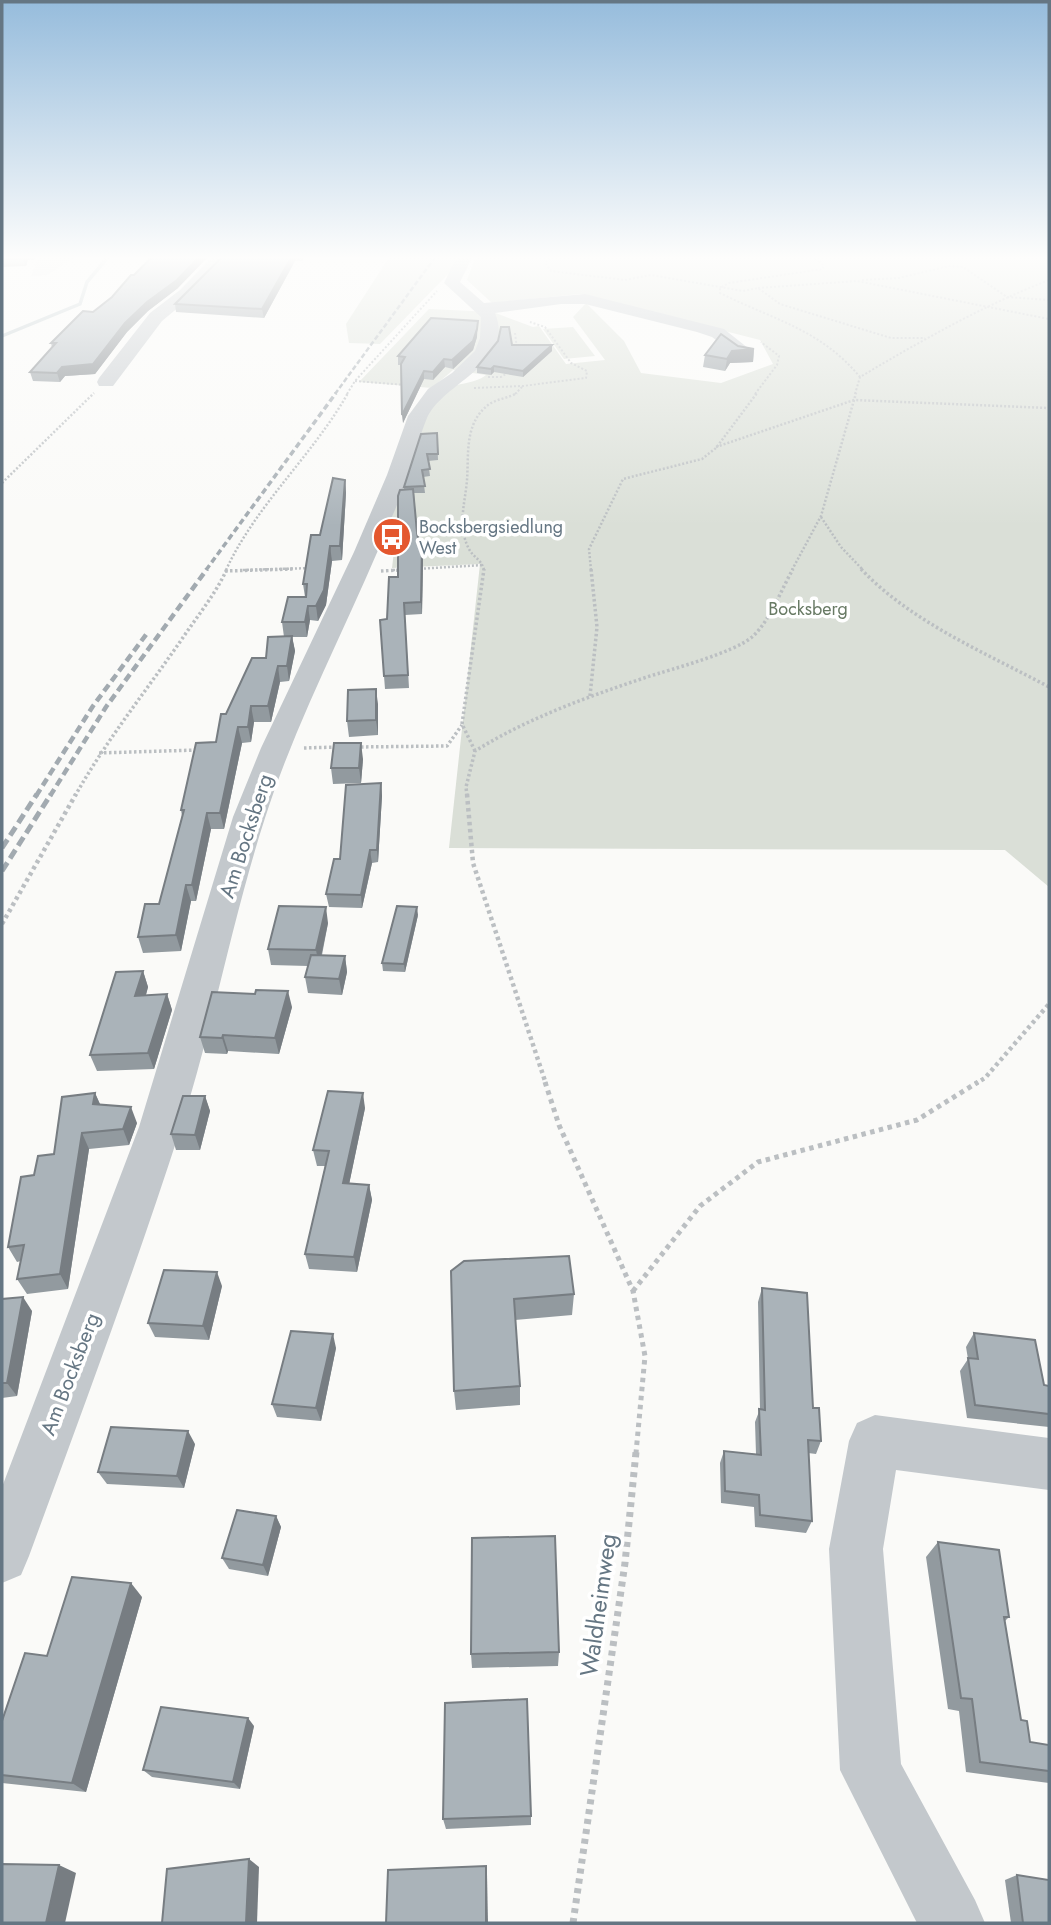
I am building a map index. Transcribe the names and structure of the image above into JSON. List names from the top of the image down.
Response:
{
  "streets": {
    "street": ["Am Bocksberg"],
    "path": ["Waldheimweg"]
  },
  "parks": ["Bocksberg"],
  "places": {
    "bus stop": ["Bocksbergsiedlung West"]
  }
}
